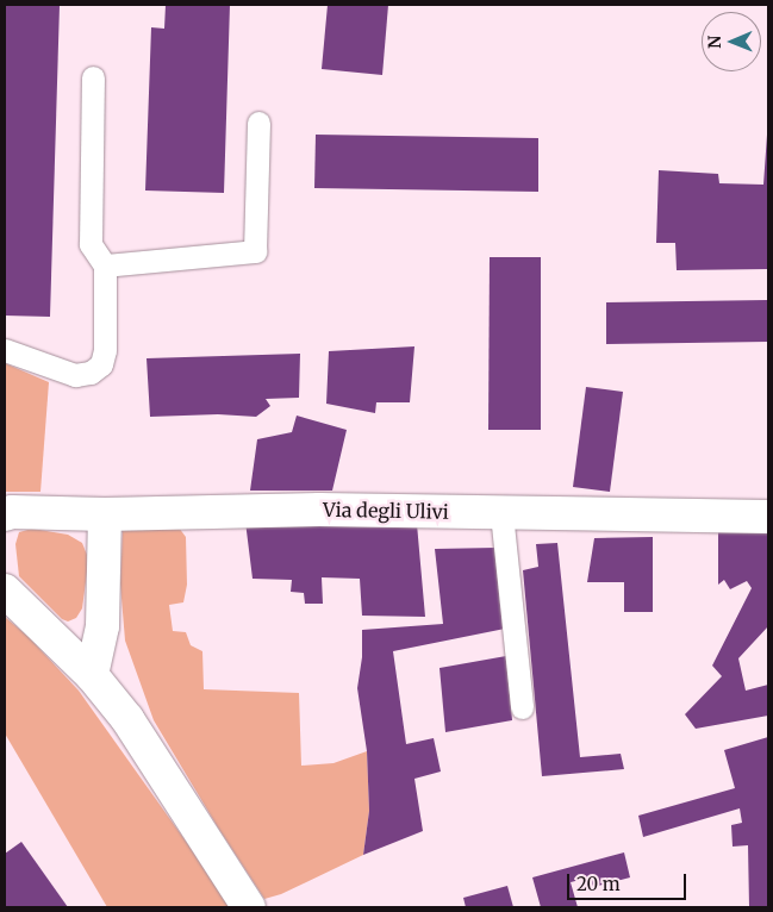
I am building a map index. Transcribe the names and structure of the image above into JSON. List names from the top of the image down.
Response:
{
  "streets": {
    "street": ["Via degli Ulivi"]
  },
  "scale_bar": "20 m",
  "north": "left"
}
